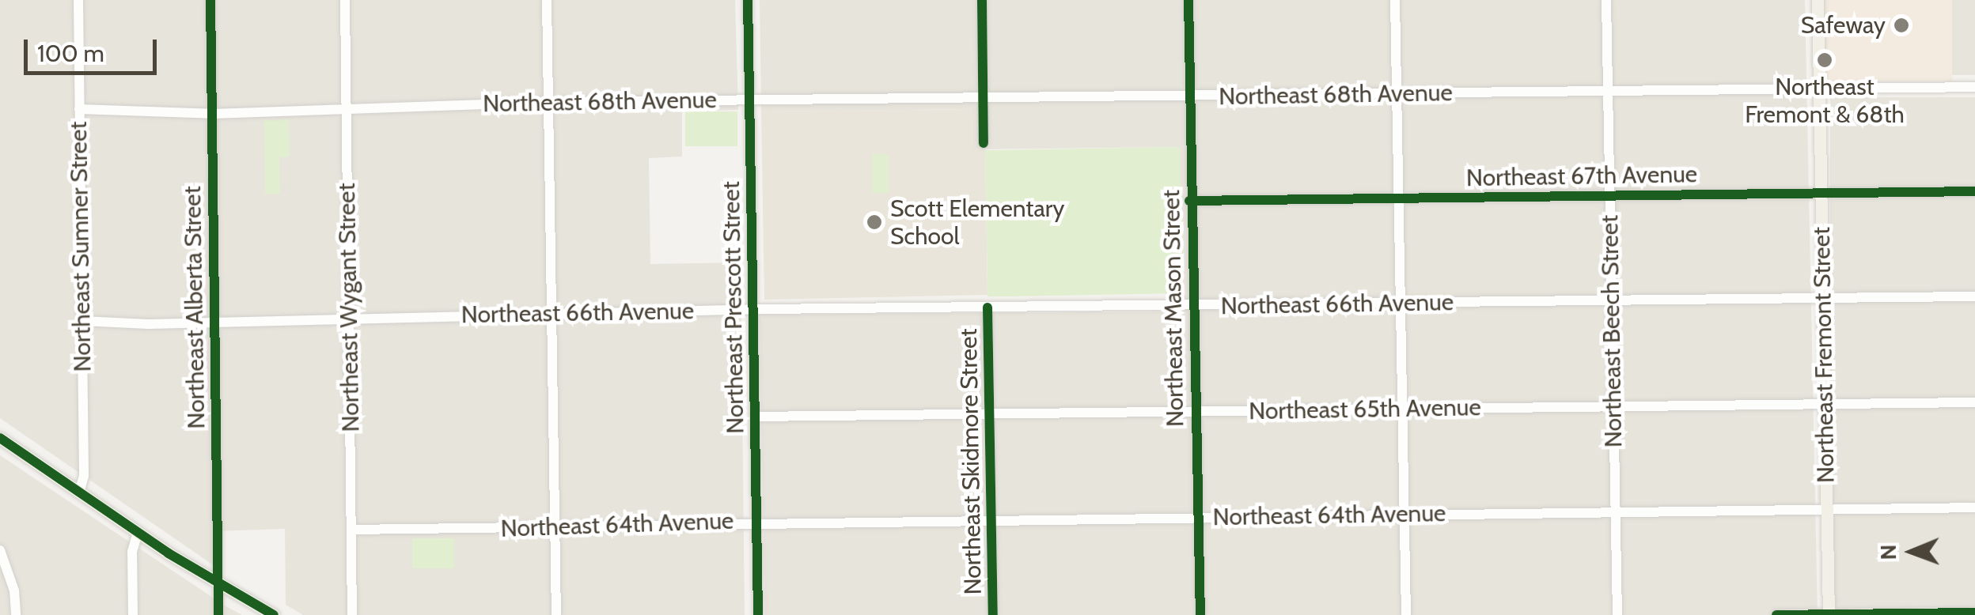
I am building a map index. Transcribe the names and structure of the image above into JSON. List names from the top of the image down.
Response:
{
  "streets": {
    "main road": ["Northeast Fremont Street"],
    "street": [
      "Northeast 68th Avenue",
      "Northeast 67th Avenue",
      "Northeast Sumner Street",
      "Northeast 66th Avenue",
      "Northeast Alberta Street",
      "Northeast Wygant Street",
      "Northeast Prescott Street",
      "Northeast Mason Street",
      "Northeast Beech Street",
      "Northeast 65th Avenue",
      "Northeast Skidmore Street",
      "Northeast 64th Avenue"
    ]
  },
  "crossings": [
    ["Northeast 68th Avenue", "Northeast Sumner Street"],
    ["Northeast 68th Avenue", "Northeast Alberta Street"],
    ["Northeast 68th Avenue", "Northeast Wygant Street"],
    ["Northeast 68th Avenue", "Northeast Prescott Street"],
    ["Northeast 68th Avenue", "Northeast Mason Street"],
    ["Northeast 68th Avenue", "Northeast Beech Street"],
    ["Northeast 68th Avenue", "Northeast Fremont Street"],
    ["Northeast 67th Avenue", "Northeast Mason Street"],
    ["Northeast 67th Avenue", "Northeast Beech Street"],
    ["Northeast 67th Avenue", "Northeast Fremont Street"],
    ["Northeast Sumner Street", "Northeast 66th Avenue"],
    ["Northeast 66th Avenue", "Northeast Alberta Street"],
    ["Northeast 66th Avenue", "Northeast Wygant Street"],
    ["Northeast 66th Avenue", "Northeast Prescott Street"],
    ["Northeast 66th Avenue", "Northeast Mason Street"],
    ["Northeast 66th Avenue", "Northeast Beech Street"],
    ["Northeast 66th Avenue", "Northeast Fremont Street"],
    ["Northeast 66th Avenue", "Northeast Skidmore Street"],
    ["Northeast Wygant Street", "Northeast 64th Avenue"],
    ["Northeast Prescott Street", "Northeast 65th Avenue"],
    ["Northeast Prescott Street", "Northeast 64th Avenue"],
    ["Northeast Mason Street", "Northeast 65th Avenue"],
    ["Northeast Mason Street", "Northeast 64th Avenue"],
    ["Northeast Beech Street", "Northeast 65th Avenue"],
    ["Northeast Beech Street", "Northeast 64th Avenue"],
    ["Northeast Fremont Street", "Northeast 65th Avenue"],
    ["Northeast Fremont Street", "Northeast 64th Avenue"],
    ["Northeast 65th Avenue", "Northeast Skidmore Street"],
    ["Northeast Skidmore Street", "Northeast 64th Avenue"]
  ],
  "places": ["Safeway", "Northeast Fremont & 68th", "Scott Elementary School"],
  "scale_bar": "100 m",
  "north": "left"
}
